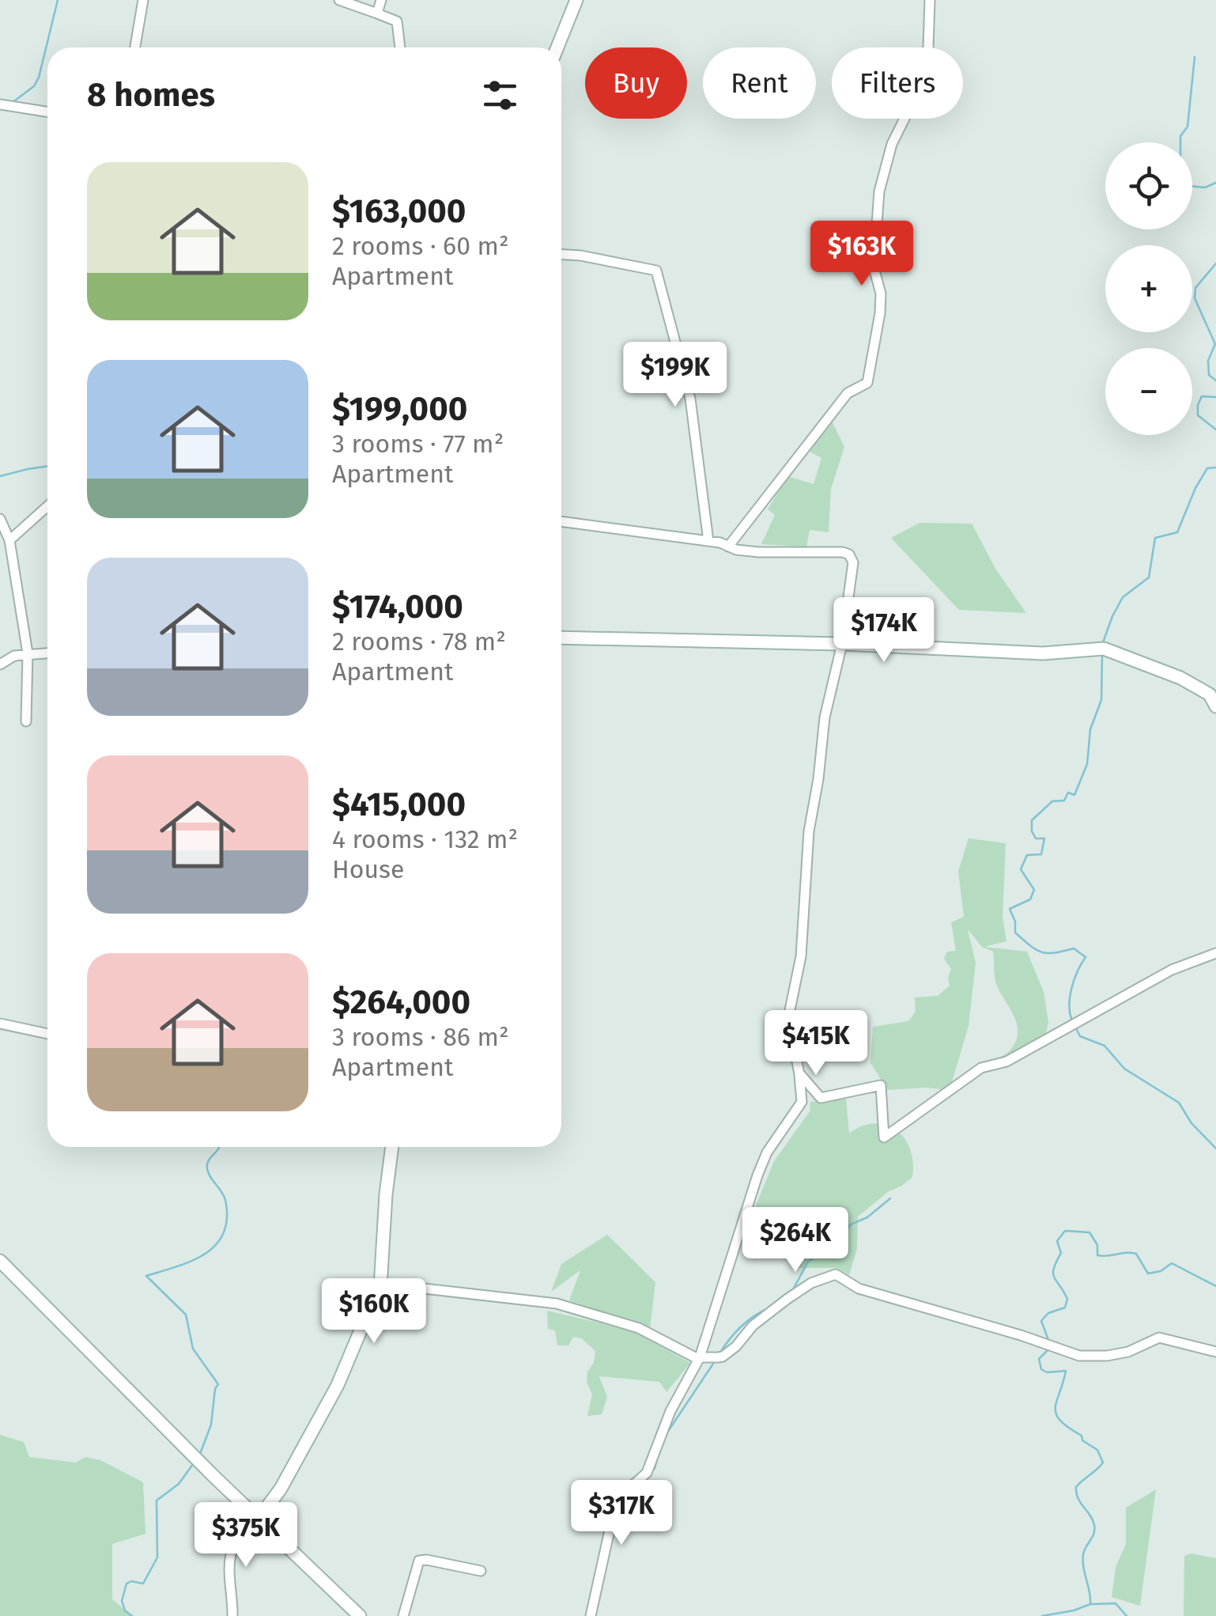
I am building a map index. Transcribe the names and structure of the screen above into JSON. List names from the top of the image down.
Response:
{
  "page": {
    "chip": ["Buy", "Rent", "Filters"],
    "heading": "8 homes",
    "map_buttons": ["+", "−"],
    "list": [
      {
        "name": "$163,000",
        "note": "2 rooms · 60 m² · Apartment"
      },
      {
        "name": "$199,000",
        "note": "3 rooms · 77 m² · Apartment"
      },
      {
        "name": "$174,000",
        "note": "2 rooms · 78 m² · Apartment"
      },
      {
        "name": "$415,000",
        "note": "4 rooms · 132 m² · House"
      },
      {
        "name": "$264,000",
        "note": "3 rooms · 86 m² · Apartment"
      }
    ],
    "price": [
      "$163K",
      "$199K",
      "$174K",
      "$415K",
      "$264K",
      "$160K",
      "$317K",
      "$375K"
    ]
  }
}
